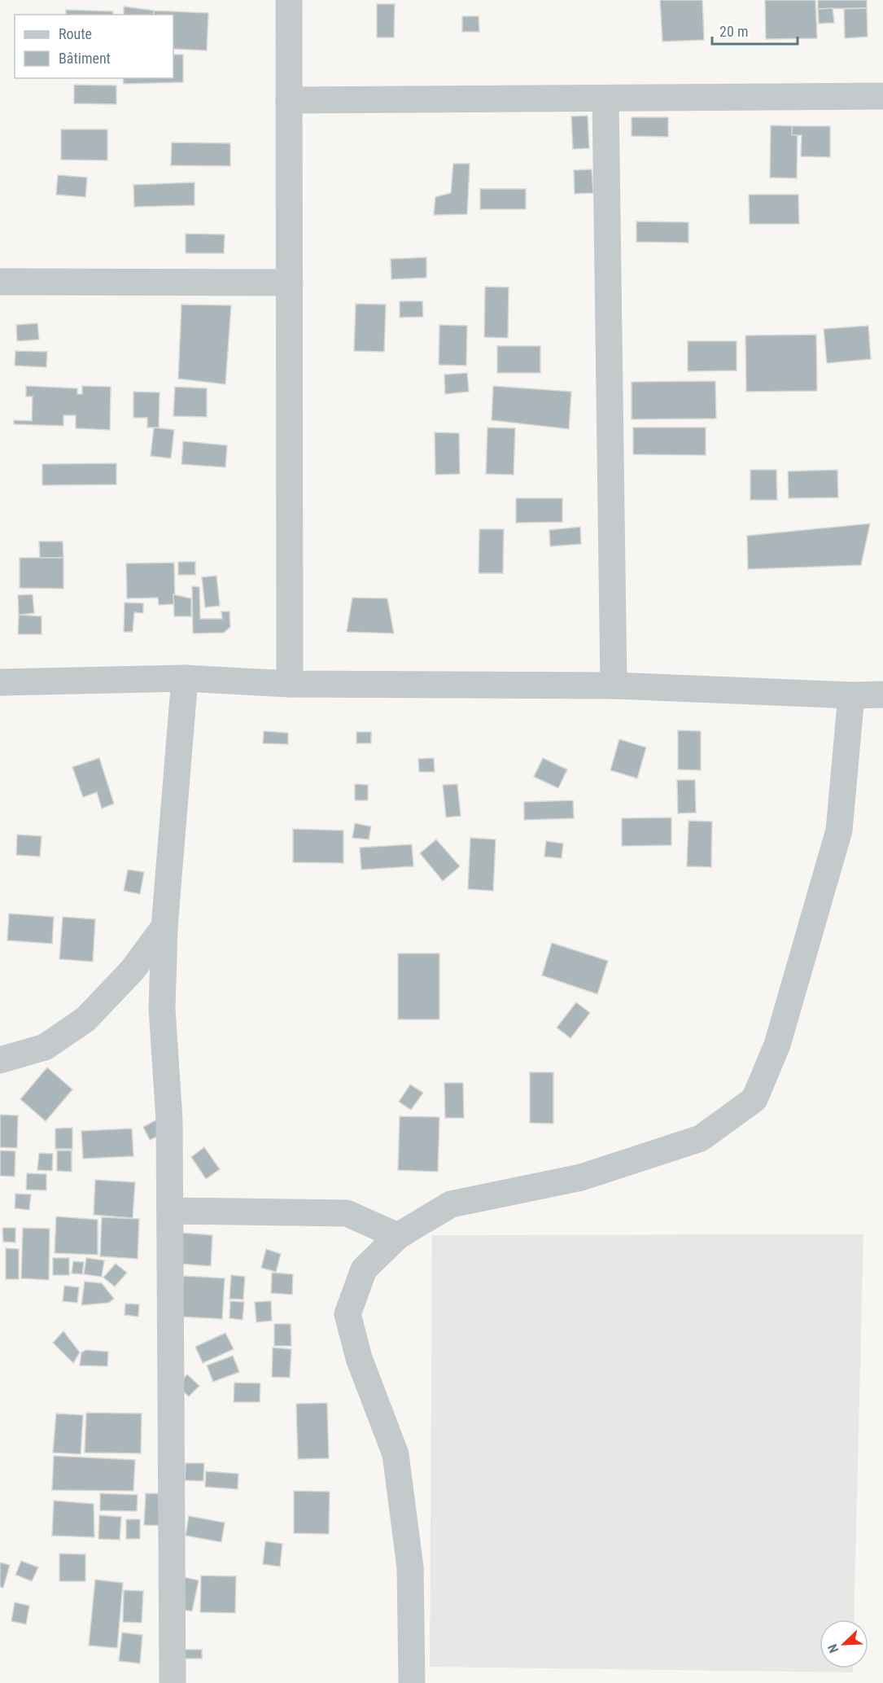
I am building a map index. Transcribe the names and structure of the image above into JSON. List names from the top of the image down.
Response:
{
  "legend": ["Route", "Bâtiment"],
  "scale_bar": "20 m",
  "north": "bottom left"
}
